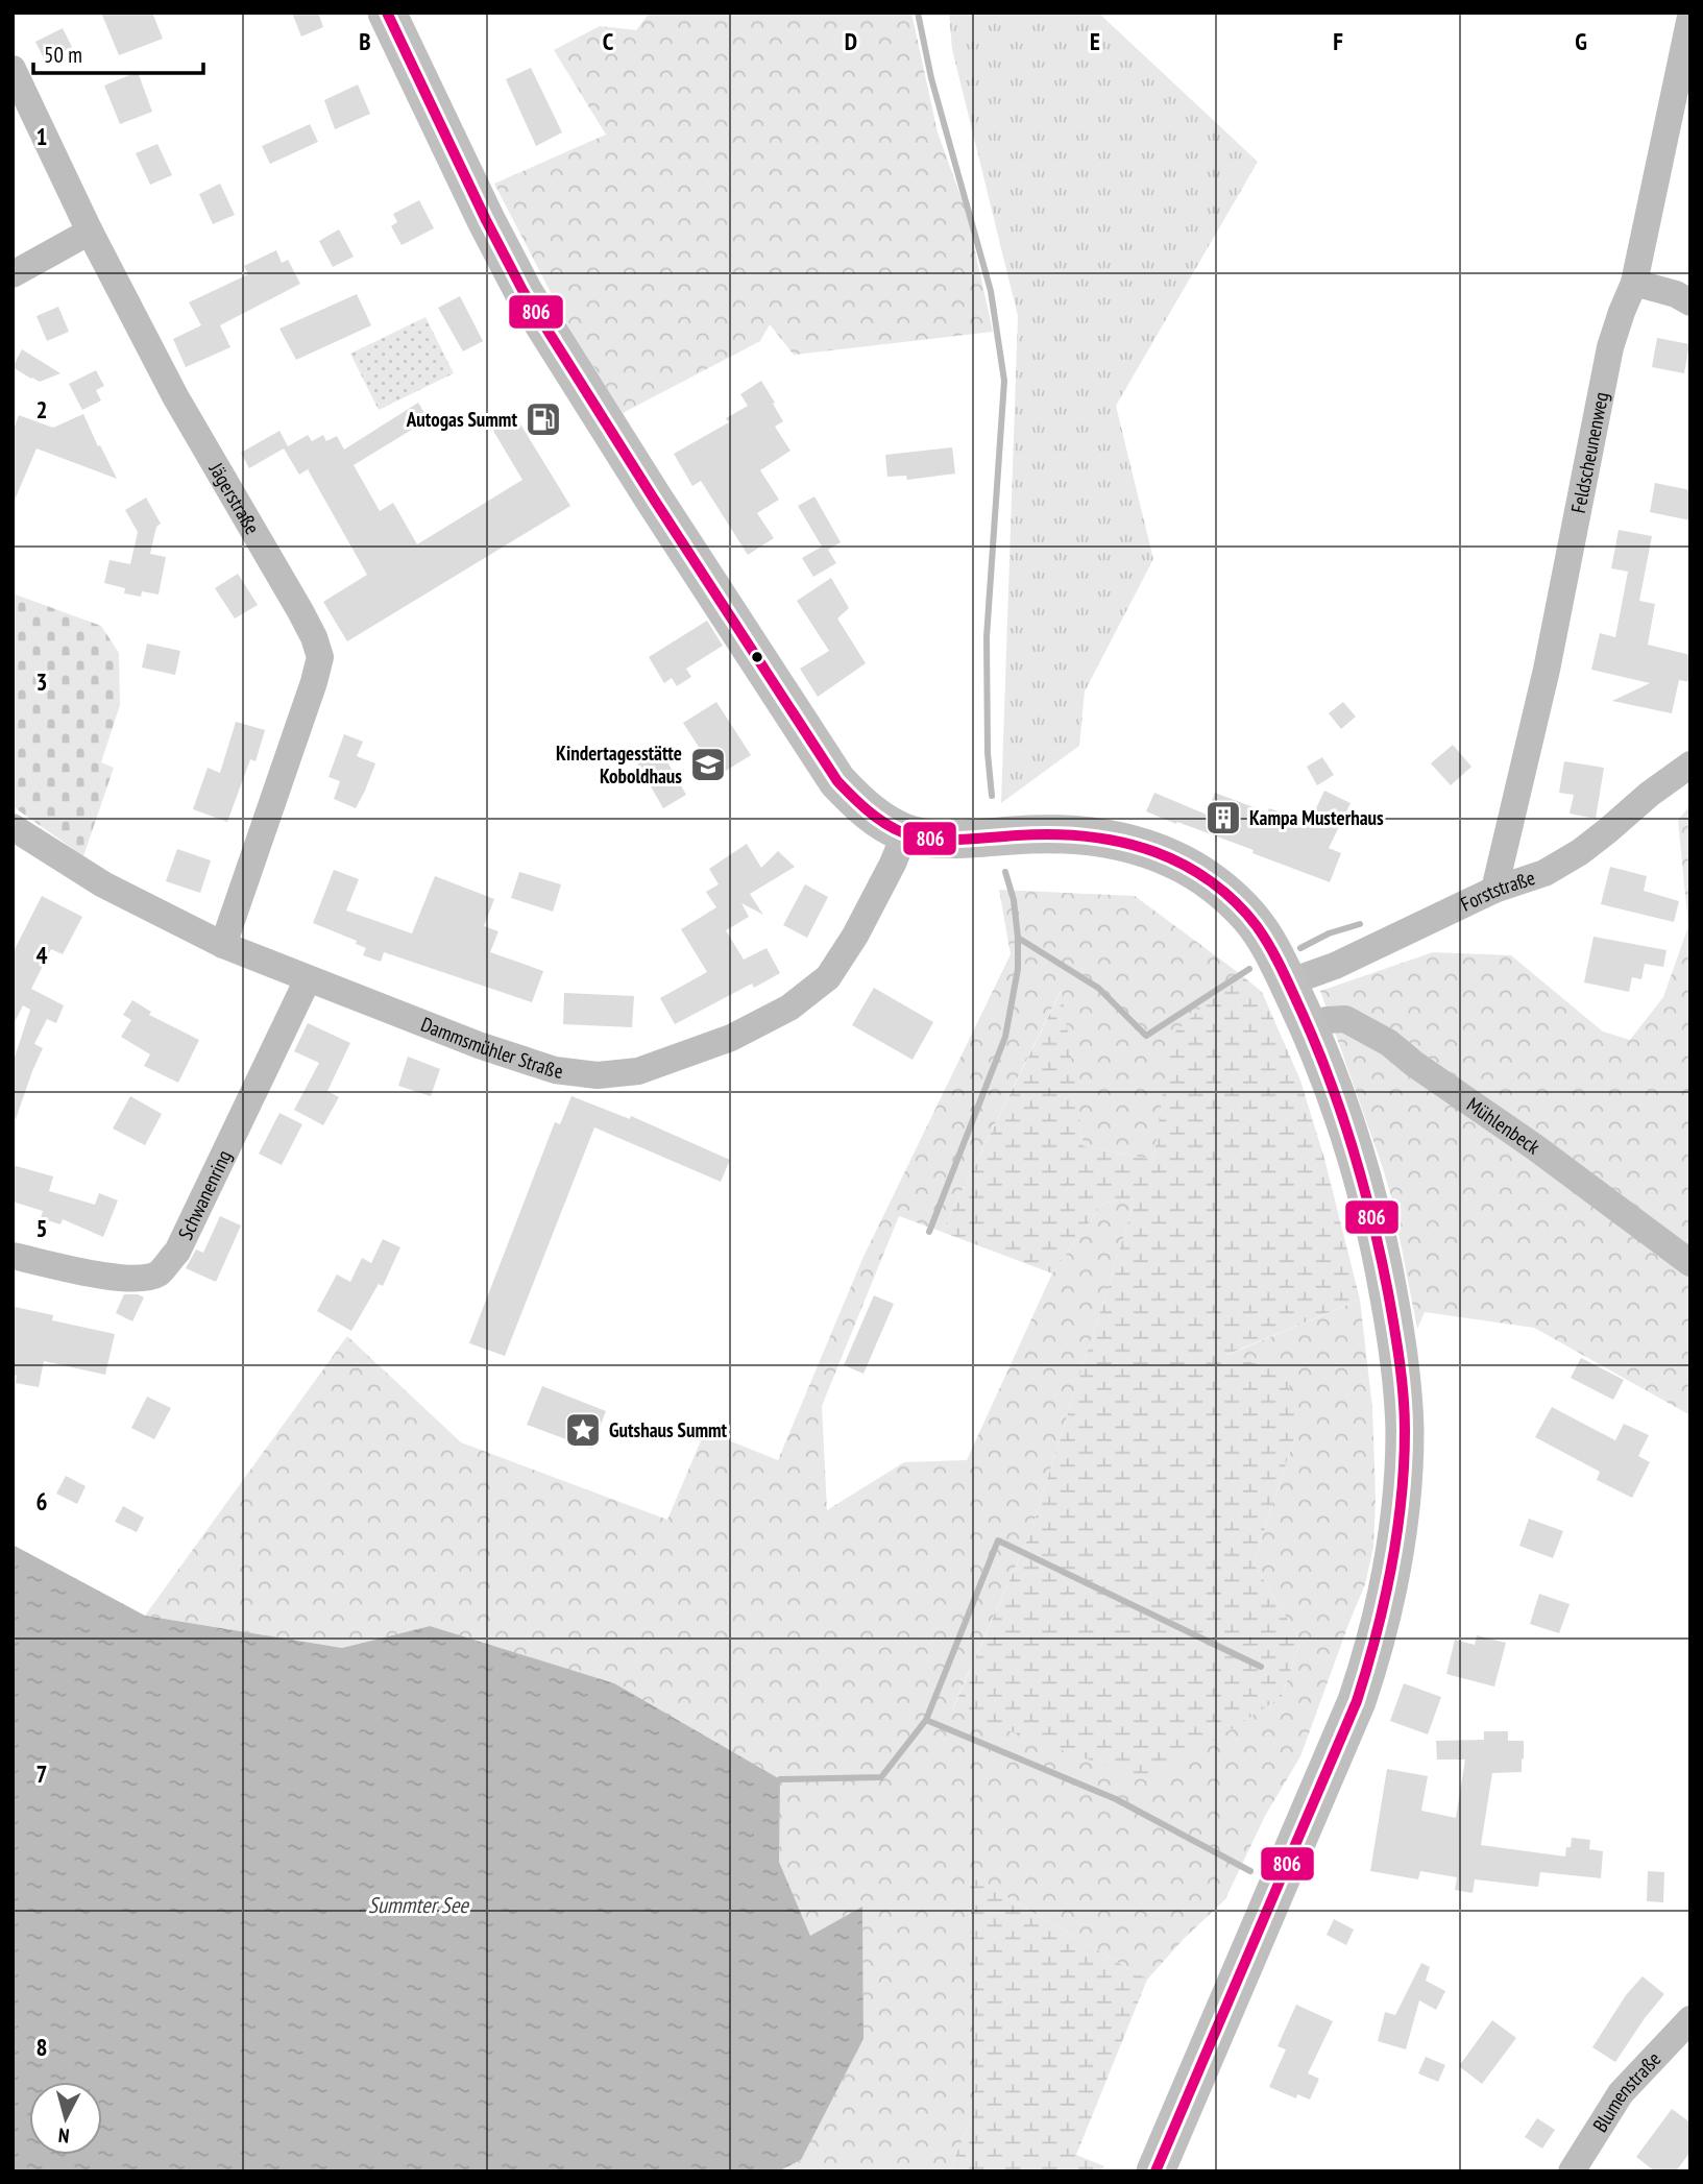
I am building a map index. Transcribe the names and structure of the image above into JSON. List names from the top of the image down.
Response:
{
  "streets": {
    "street": [
      "Feldscheunenweg",
      "Jägerstraße",
      "Forststraße",
      "Dammsmühler Straße",
      "Mühlenbeck",
      "Schwanenring",
      "Blumenstraße"
    ]
  },
  "crossings": [
    ["Feldscheunenweg", "Forststraße"],
    ["Jägerstraße", "Dammsmühler Straße"],
    ["Dammsmühler Straße", "Schwanenring"]
  ],
  "water": ["Summter See"],
  "places": {
    "fuel station": ["Autogas Summt"],
    "school or university": ["Kindertagesstätte Koboldhaus"],
    "building": ["Kampa Musterhaus"],
    "place": ["Gutshaus Summt"]
  },
  "lines": ["transit line 806"],
  "scale_bar": "50 m",
  "north": "bottom",
  "grid": {
    "columns": [
      "B",
      "C",
      "D",
      "E",
      "F",
      "G"
    ],
    "rows": [
      "1",
      "2",
      "3",
      "4",
      "5",
      "6",
      "7",
      "8"
    ]
  }
}
